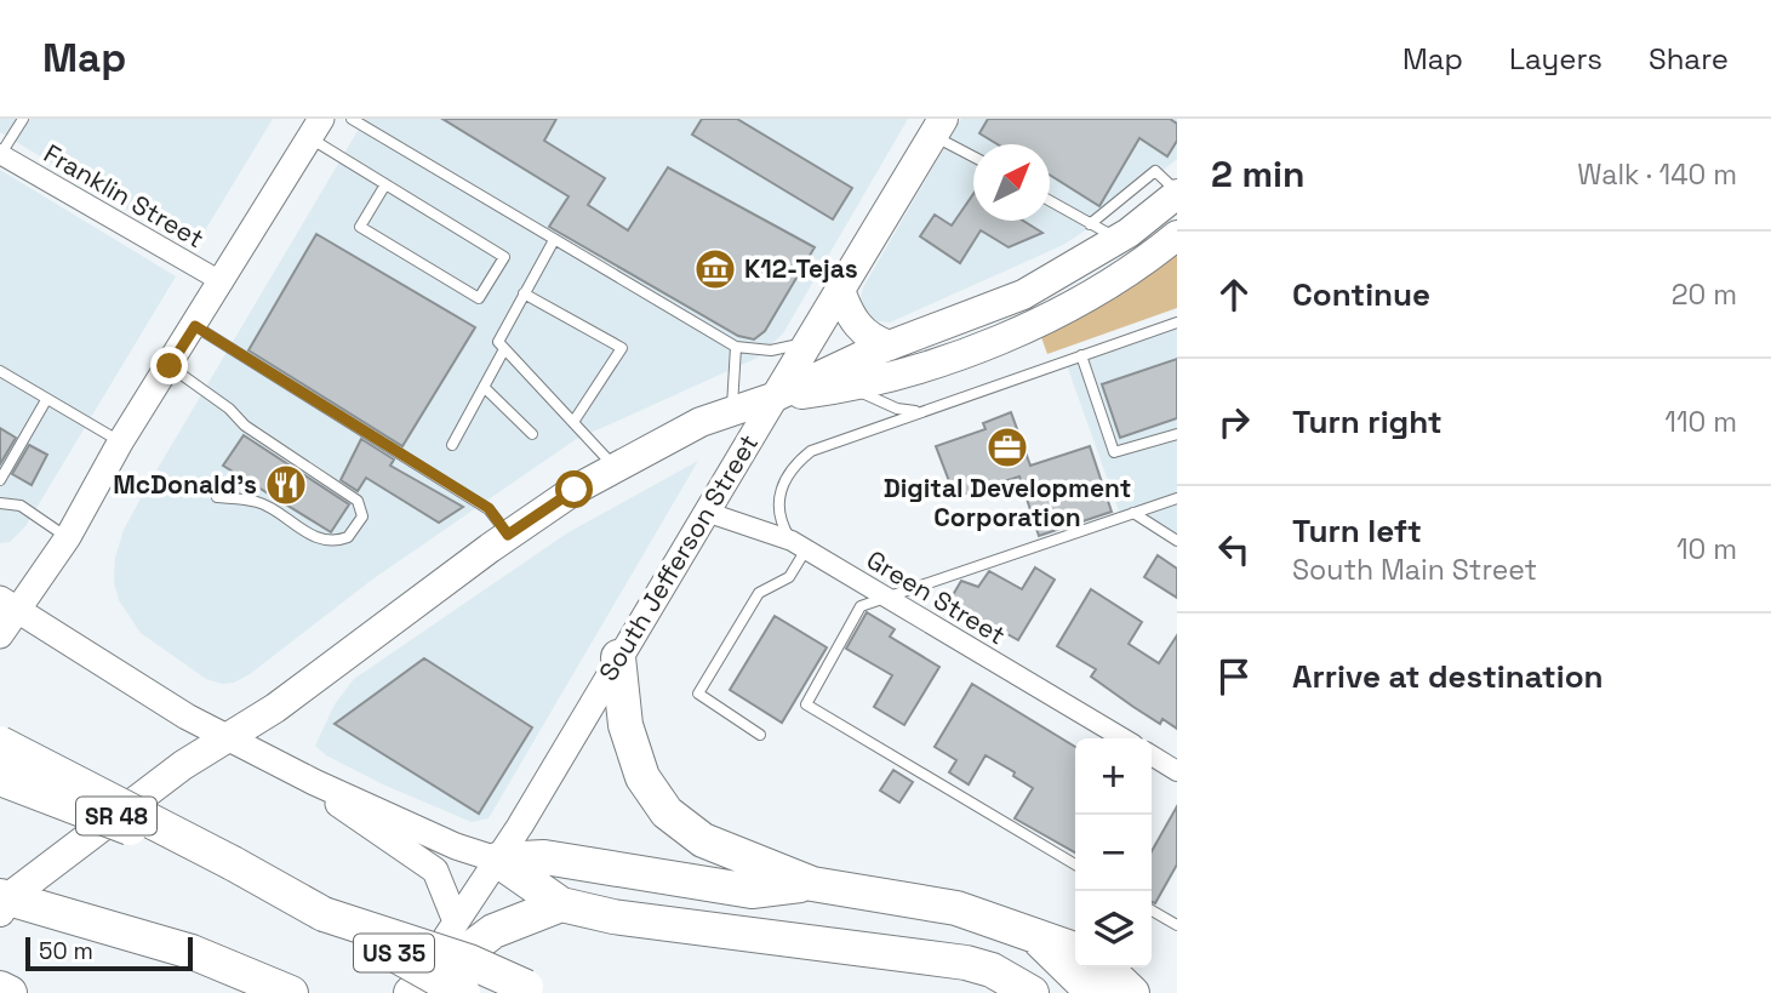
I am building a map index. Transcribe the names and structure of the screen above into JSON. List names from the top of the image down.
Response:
{
  "streets": {
    "highway": ["US 35"],
    "main road": ["South Jefferson Street", "SR 48"],
    "street": ["Franklin Street", "Green Street"]
  },
  "crossings": [
    ["South Jefferson Street", "Green Street"],
    ["South Jefferson Street", "SR 48"]
  ],
  "places": {
    "museum": ["K12-Tejas"],
    "office": ["Digital Development Corporation"],
    "restaurant": ["McDonald's"]
  },
  "scale_bar": "50 m",
  "north": "top right",
  "page": {
    "header": "Map",
    "nav": ["Map", "Layers", "Share"],
    "heading": ["2 min", "Walk · 140 m"],
    "list": [
      ["Continue", "20 m"],
      ["Turn right", "110 m"],
      ["Turn left", "South Main Street", "10 m"],
      "Arrive at destination"
    ],
    "map_buttons": ["+", "−"],
    "scale": "50 m"
  }
}
